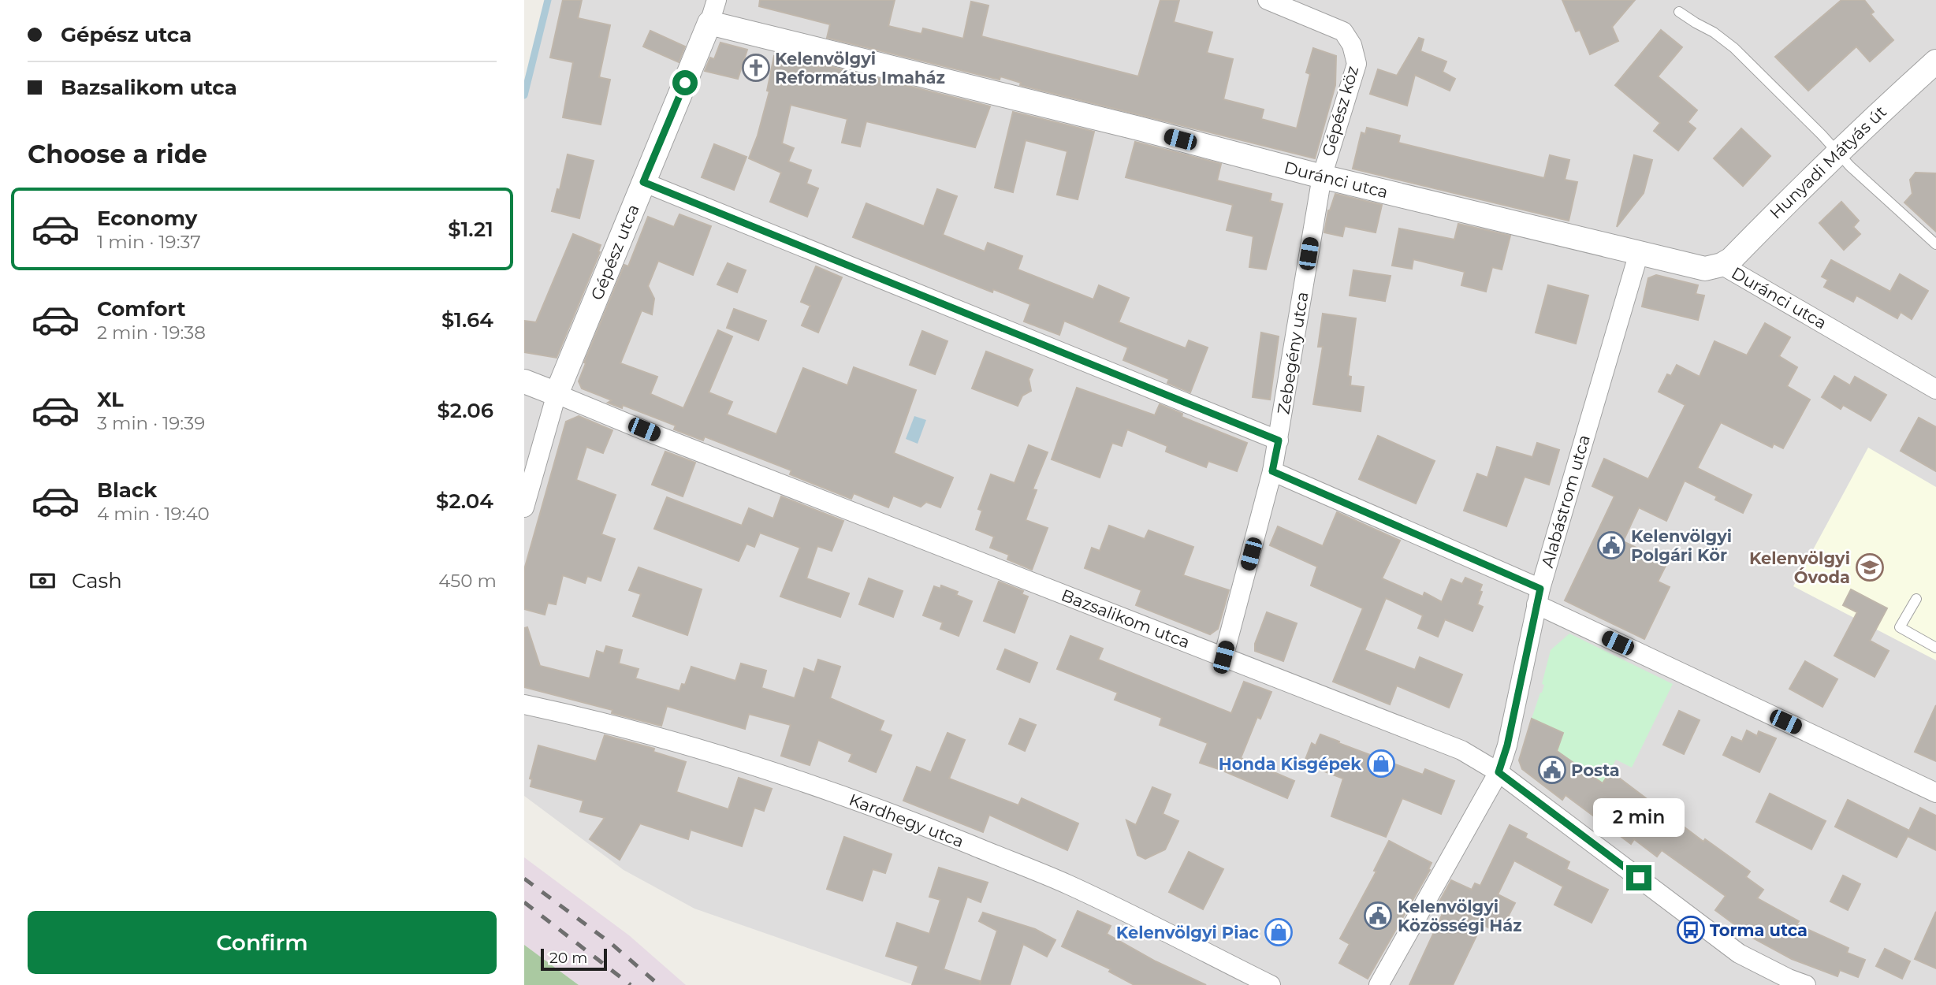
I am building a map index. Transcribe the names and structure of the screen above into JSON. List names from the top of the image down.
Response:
{
  "streets": {
    "street": [
      "Gépész köz",
      "Hunyadi Mátyás út",
      "Duránci utca",
      "Gépész utca",
      "Zebegény utca",
      "Alabástrom utca",
      "Bazsalikom utca",
      "Kardhegy utca"
    ]
  },
  "crossings": [
    ["Gépész köz", "Duránci utca"],
    ["Gépész köz", "Zebegény utca"],
    ["Hunyadi Mátyás út", "Duránci utca"],
    ["Duránci utca", "Gépész utca"],
    ["Duránci utca", "Zebegény utca"],
    ["Duránci utca", "Alabástrom utca"],
    ["Gépész utca", "Bazsalikom utca"],
    ["Zebegény utca", "Bazsalikom utca"],
    ["Alabástrom utca", "Bazsalikom utca"]
  ],
  "places": {
    "church": ["Kelenvölgyi Református Imaház"],
    "public building": ["Kelenvölgyi Polgári Kör", "Posta", "Kelenvölgyi Közösségi Ház"],
    "school or university": ["Kelenvölgyi Óvoda"],
    "shop": ["Honda Kisgépek", "Kelenvölgyi Piac"],
    "bus stop": ["Torma utca"]
  },
  "scale_bar": "20 m",
  "page": {
    "banner": ["Gépész utca", "Bazsalikom utca"],
    "heading": "Choose a ride",
    "list": [
      {
        "name": "Economy",
        "note": "1 min · 19:37",
        "value": "$1.21"
      },
      {
        "name": "Comfort",
        "note": "2 min · 19:38",
        "value": "$1.64"
      },
      {
        "name": "XL",
        "note": "3 min · 19:39",
        "value": "$2.06"
      },
      {
        "name": "Black",
        "note": "4 min · 19:40",
        "value": "$2.04"
      }
    ],
    "pay": ["Cash", "450 m"],
    "bubble": "2 min",
    "buttons": "Confirm",
    "scale": "20 m"
  }
}
